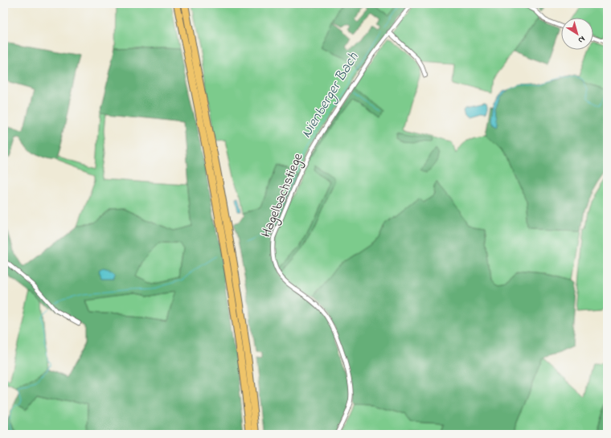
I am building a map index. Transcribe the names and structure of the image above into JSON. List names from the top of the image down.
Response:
{
  "streets": {
    "street": ["Hagelbachstiege"]
  },
  "water": ["Nienberger Bach"],
  "north": "bottom right"
}
